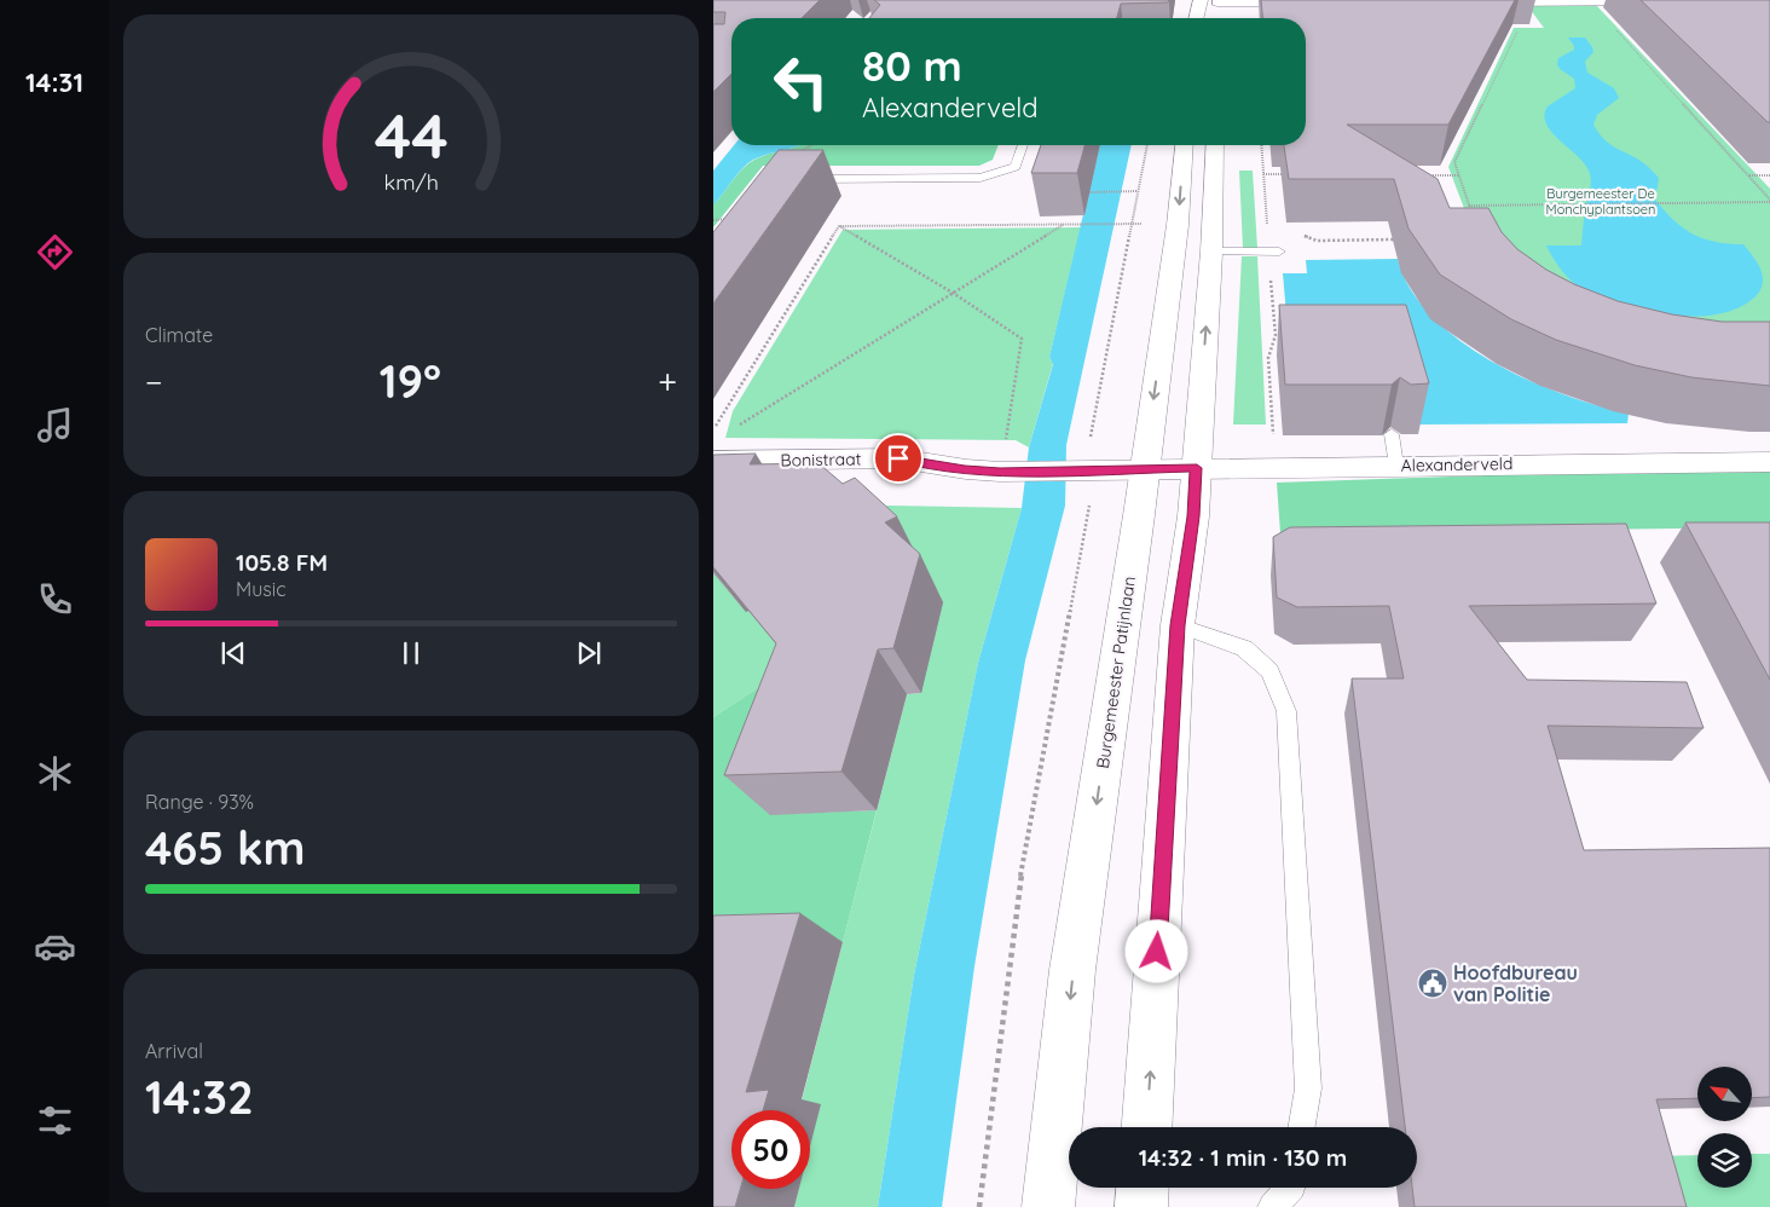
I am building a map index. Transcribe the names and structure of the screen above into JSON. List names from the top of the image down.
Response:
{
  "streets": {
    "main road": ["Bonistraat", "Alexanderveld", "Burgemeester Patijnlaan"]
  },
  "crossings": [
    ["Bonistraat", "Alexanderveld"],
    ["Bonistraat", "Burgemeester Patijnlaan"],
    ["Alexanderveld", "Burgemeester Patijnlaan"]
  ],
  "parks": ["Burgemeester De Monchyplantsoen"],
  "places": {
    "public building": ["Hoofdbureau van Politie"]
  },
  "north": "top left",
  "page": {
    "tabs": "14:31",
    "turn": ["80 m", "Alexanderveld"],
    "tile": [
      "Climate",
      ["Range · 93%", "465 km"],
      ["Arrival", "14:32"]
    ],
    "heat": ["−", "19°", "+"],
    "song": ["105.8 FM", "Music"],
    "limit": "50",
    "trip": "14:32 · 1 min · 130 m",
    "gauge": ["44", "km/h"]
  }
}
